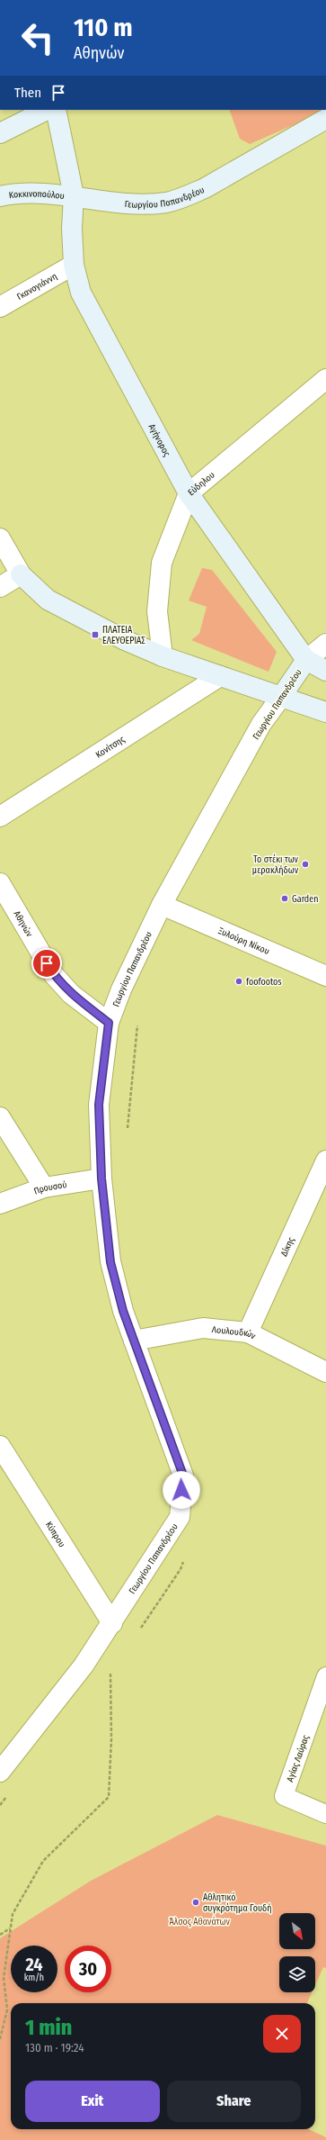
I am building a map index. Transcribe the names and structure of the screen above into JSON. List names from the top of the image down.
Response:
{
  "streets": {
    "street": [
      "Γεωργίου Παπανδρέου",
      "Κοκκινοπούλου",
      "Γκανογιάννη",
      "Αγήνορος",
      "Εύδηλου",
      "Κονίτσης",
      "Αθηνών",
      "Ξυλούρη Νίκου",
      "Προυσού",
      "Δίκης",
      "Λουλουδιών",
      "Κύπρου"
    ],
    "lane": ["Αγίας Λαύρας"]
  },
  "crossings": [
    ["Γεωργίου Παπανδρέου", "Κοκκινοπούλου"],
    ["Γεωργίου Παπανδρέου", "Αγήνορος"],
    ["Γεωργίου Παπανδρέου", "Αθηνών"],
    ["Γεωργίου Παπανδρέου", "Ξυλούρη Νίκου"],
    ["Γεωργίου Παπανδρέου", "Προυσού"],
    ["Γεωργίου Παπανδρέου", "Λουλουδιών"],
    ["Γεωργίου Παπανδρέου", "Κύπρου"],
    ["Κοκκινοπούλου", "Αγήνορος"],
    ["Γκανογιάννη", "Αγήνορος"],
    ["Αγήνορος", "Εύδηλου"],
    ["Δίκης", "Λουλουδιών"]
  ],
  "parks": ["Άλσος Αθανάτων"],
  "places": {
    "transit": ["ΠΛΑΤΕΙΑ ΕΛΕΥΘΕΡΙΑΣ"],
    "other": [
      "Το στέκι των μερακλήδων",
      "Garden",
      "foofootos",
      "Αθλητικό συγκρότημα Γουδή"
    ]
  },
  "north": "bottom right",
  "page": {
    "turn": ["110 m", "Αθηνών"],
    "then": "Then",
    "speed": "24 km/h",
    "limit": "30",
    "heading": ["1 min", "130 m · 19:24"],
    "buttons": ["Exit", "Share"]
  }
}
